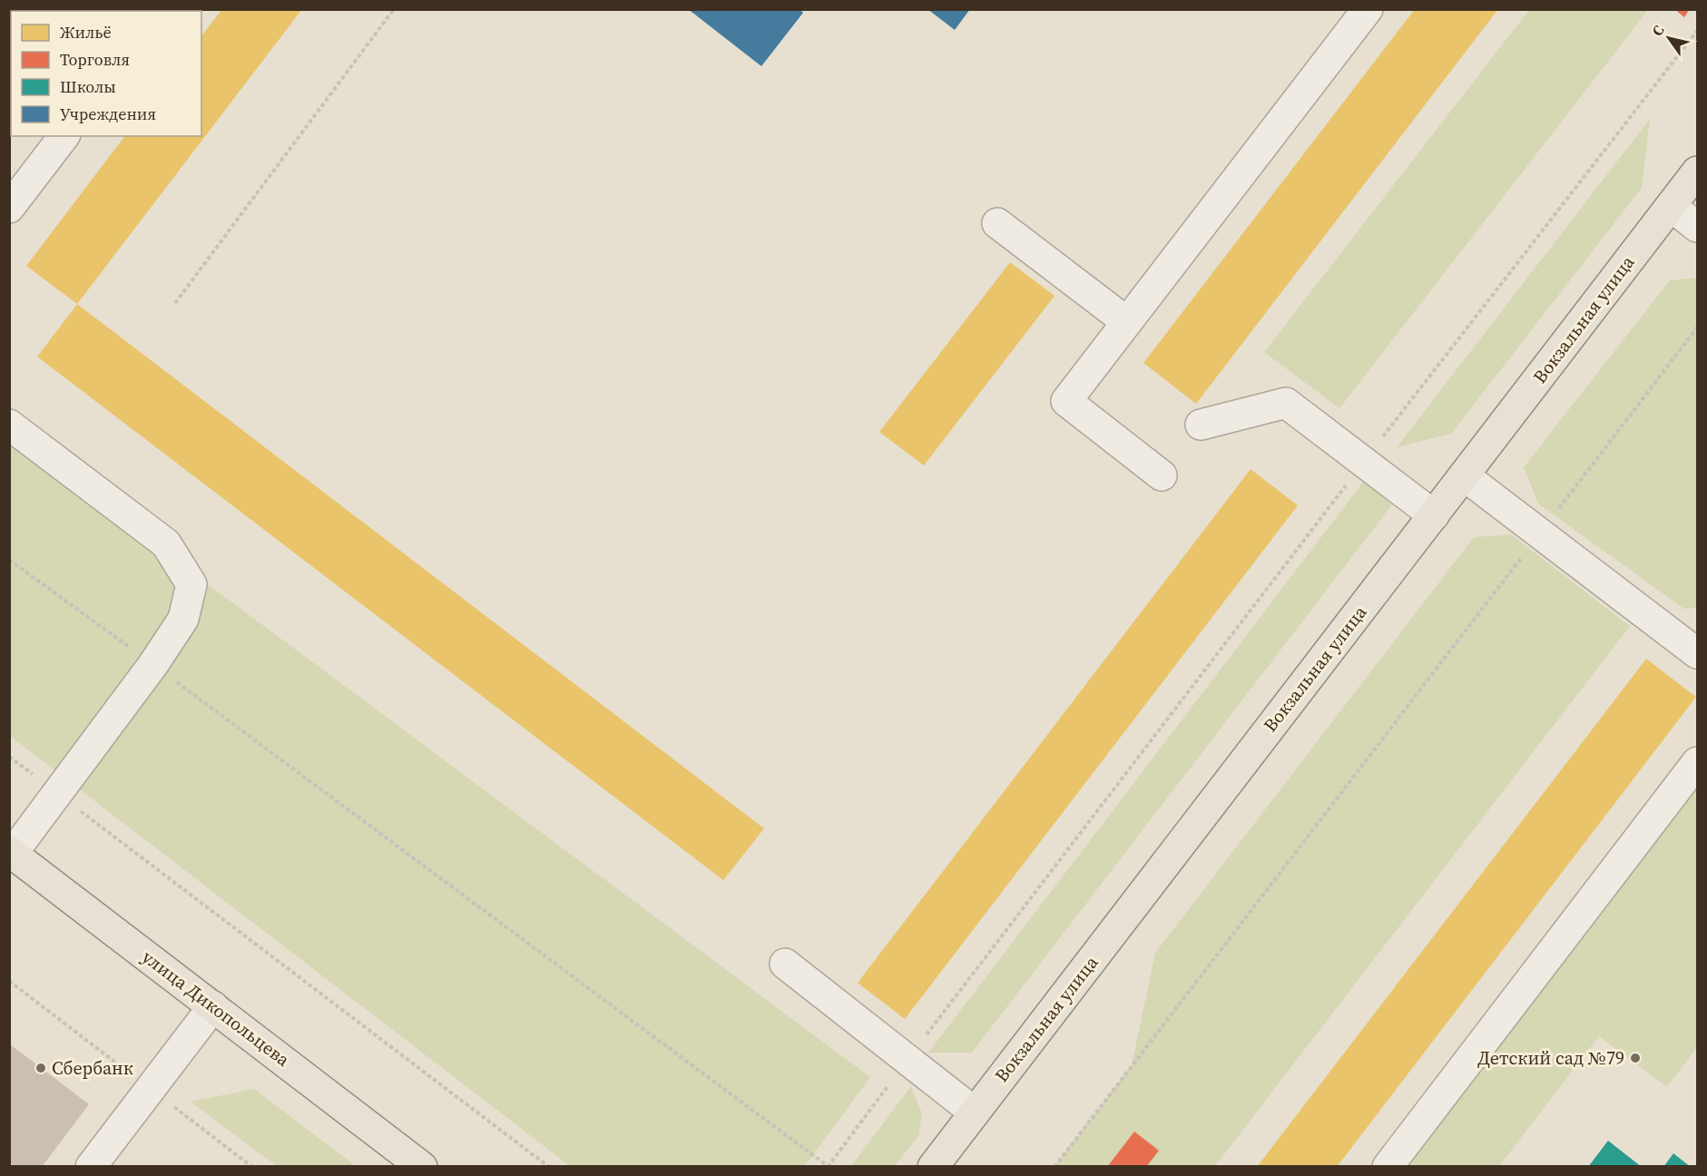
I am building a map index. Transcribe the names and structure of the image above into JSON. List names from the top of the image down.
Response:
{
  "streets": {
    "main road": ["Вокзальная улица", "улица Дикопольцева"]
  },
  "places": ["Детский сад №79", "Сбербанк"],
  "legend": [
    "Жильё",
    "Торговля",
    "Школы",
    "Учреждения"
  ],
  "north": "top left"
}
